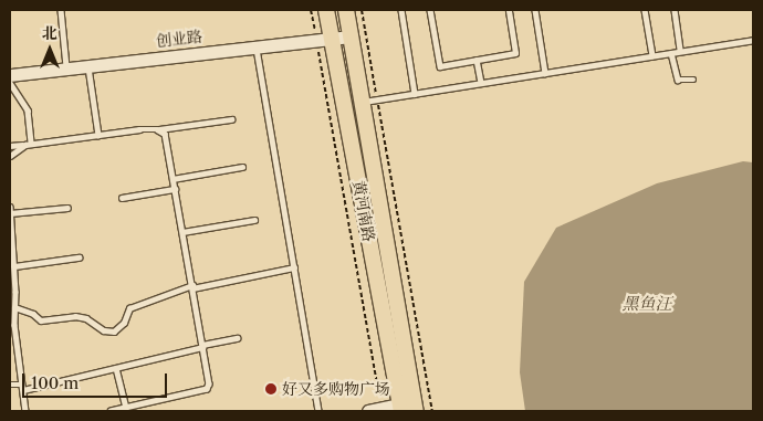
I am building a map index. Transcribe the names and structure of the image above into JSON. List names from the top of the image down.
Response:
{
  "streets": {
    "main road": ["黄河南路"],
    "street": ["创业路"]
  },
  "crossings": [
    ["创业路", "黄河南路"]
  ],
  "water": ["黑鱼汪"],
  "places": ["好又多购物广场"],
  "scale_bar": "100 m",
  "north": "top"
}
